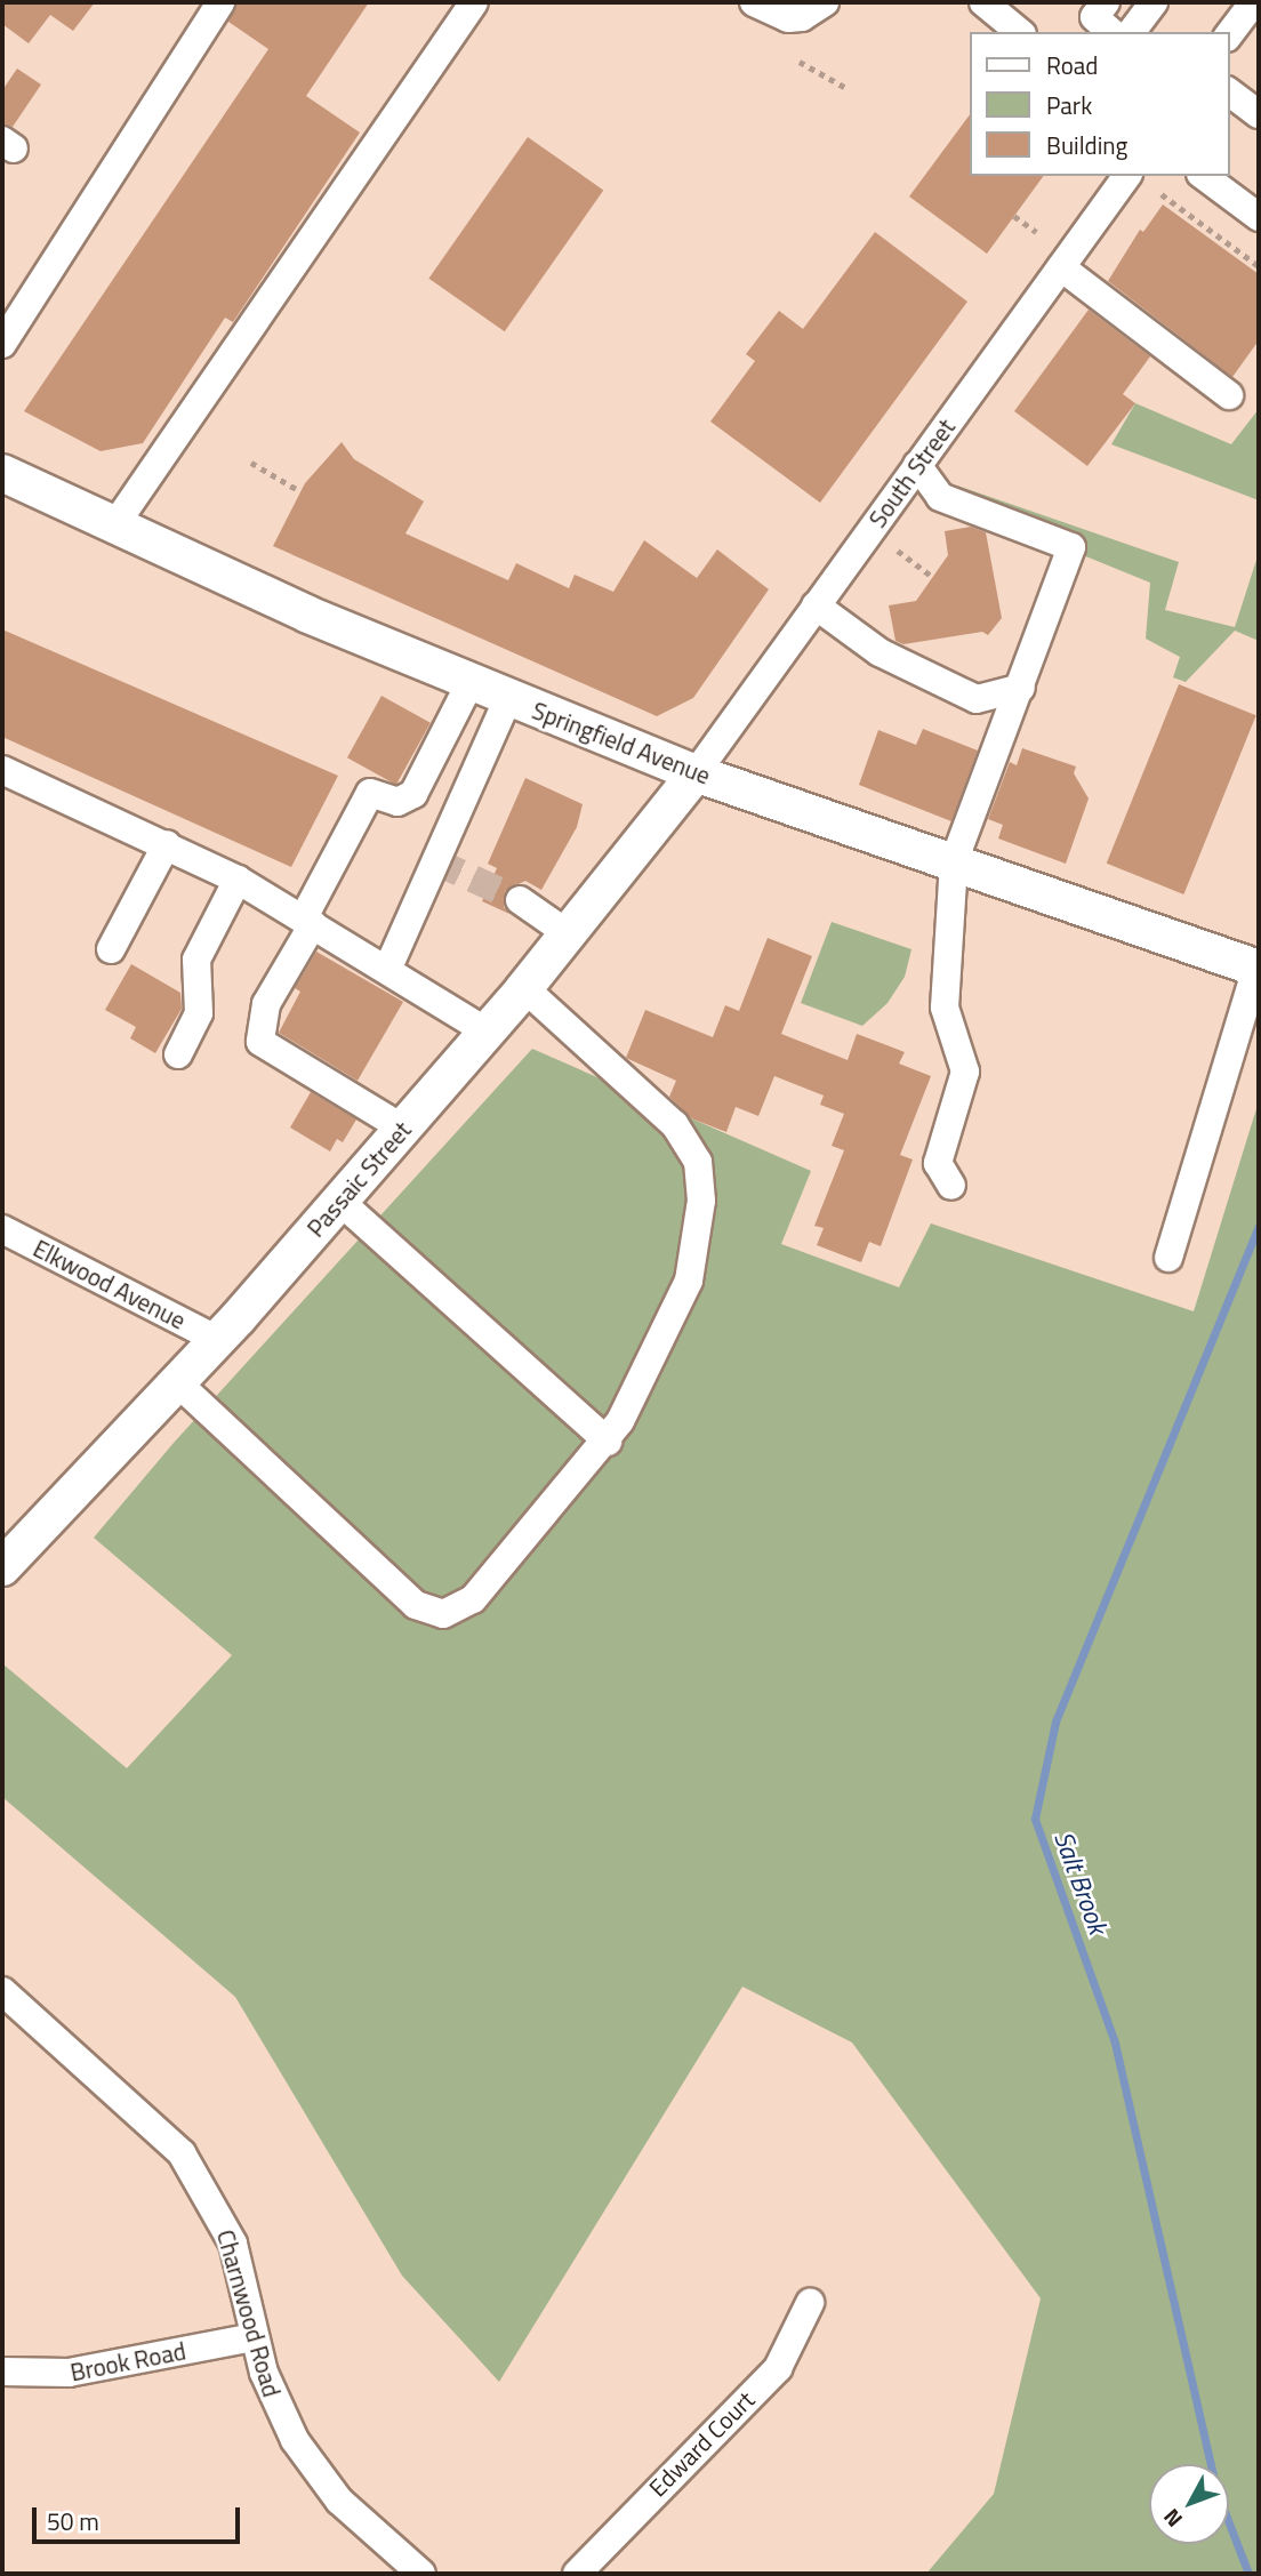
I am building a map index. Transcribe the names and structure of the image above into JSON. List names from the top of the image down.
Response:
{
  "streets": {
    "main road": ["Springfield Avenue", "Passaic Street"],
    "street": [
      "South Street",
      "Elkwood Avenue",
      "Charnwood Road",
      "Brook Road",
      "Edward Court"
    ]
  },
  "crossings": [
    ["South Street", "Springfield Avenue"],
    ["South Street", "Passaic Street"],
    ["Springfield Avenue", "Passaic Street"],
    ["Passaic Street", "Elkwood Avenue"],
    ["Charnwood Road", "Brook Road"]
  ],
  "water": ["Salt Brook"],
  "legend": ["Road", "Park", "Building"],
  "scale_bar": "50 m",
  "north": "bottom left"
}
